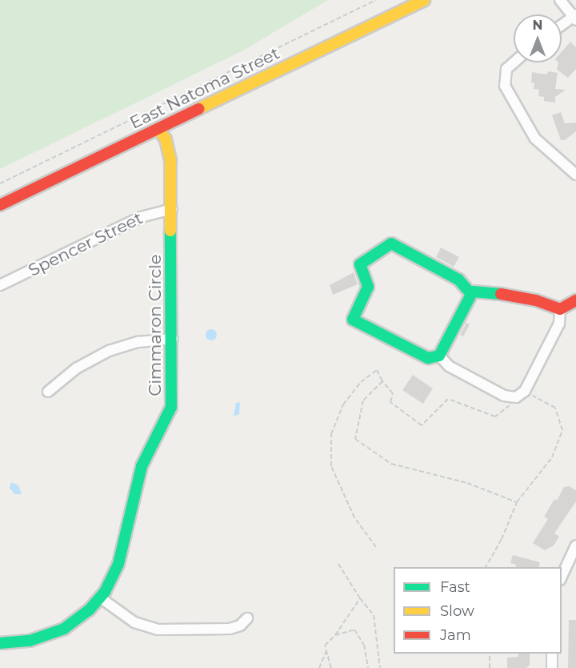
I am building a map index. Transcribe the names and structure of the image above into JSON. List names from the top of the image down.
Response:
{
  "streets": {
    "street": ["East Natoma Street", "Spencer Street", "Cimmaron Circle"]
  },
  "crossings": [
    ["East Natoma Street", "Cimmaron Circle"],
    ["Spencer Street", "Cimmaron Circle"]
  ],
  "legend": ["Fast", "Slow", "Jam"],
  "north": "top"
}
